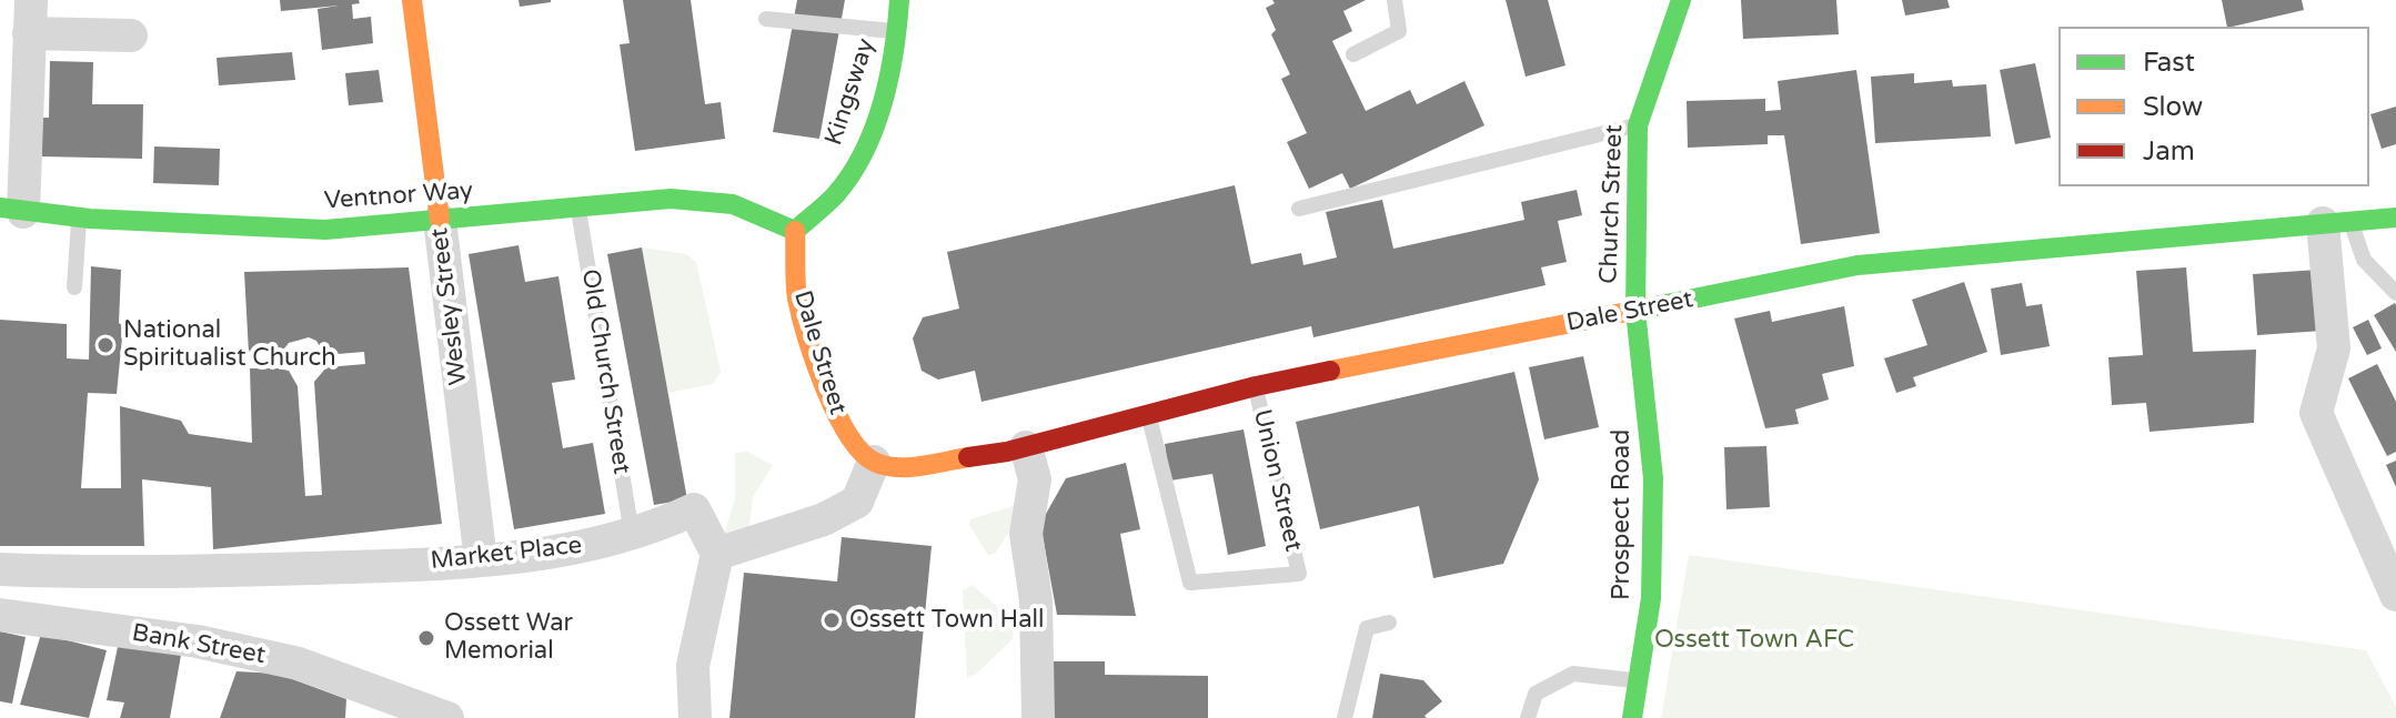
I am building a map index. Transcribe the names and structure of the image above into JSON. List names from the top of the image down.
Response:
{
  "streets": {
    "main road": [
      "Kingsway",
      "Ventnor Way",
      "Church Street",
      "Wesley Street",
      "Dale Street",
      "Prospect Road"
    ],
    "street": ["Market Place", "Bank Street"],
    "lane": ["Old Church Street", "Union Street"]
  },
  "crossings": [
    ["Kingsway", "Ventnor Way"],
    ["Kingsway", "Dale Street"],
    ["Ventnor Way", "Wesley Street"],
    ["Ventnor Way", "Dale Street"],
    ["Ventnor Way", "Old Church Street"],
    ["Church Street", "Dale Street"],
    ["Church Street", "Prospect Road"],
    ["Wesley Street", "Market Place"],
    ["Dale Street", "Union Street"],
    ["Dale Street", "Prospect Road"],
    ["Old Church Street", "Market Place"]
  ],
  "parks": ["Ossett Town AFC"],
  "places": ["National Spiritualist Church", "Ossett Town Hall", "Ossett War Memorial"],
  "legend": ["Fast", "Slow", "Jam"]
}
